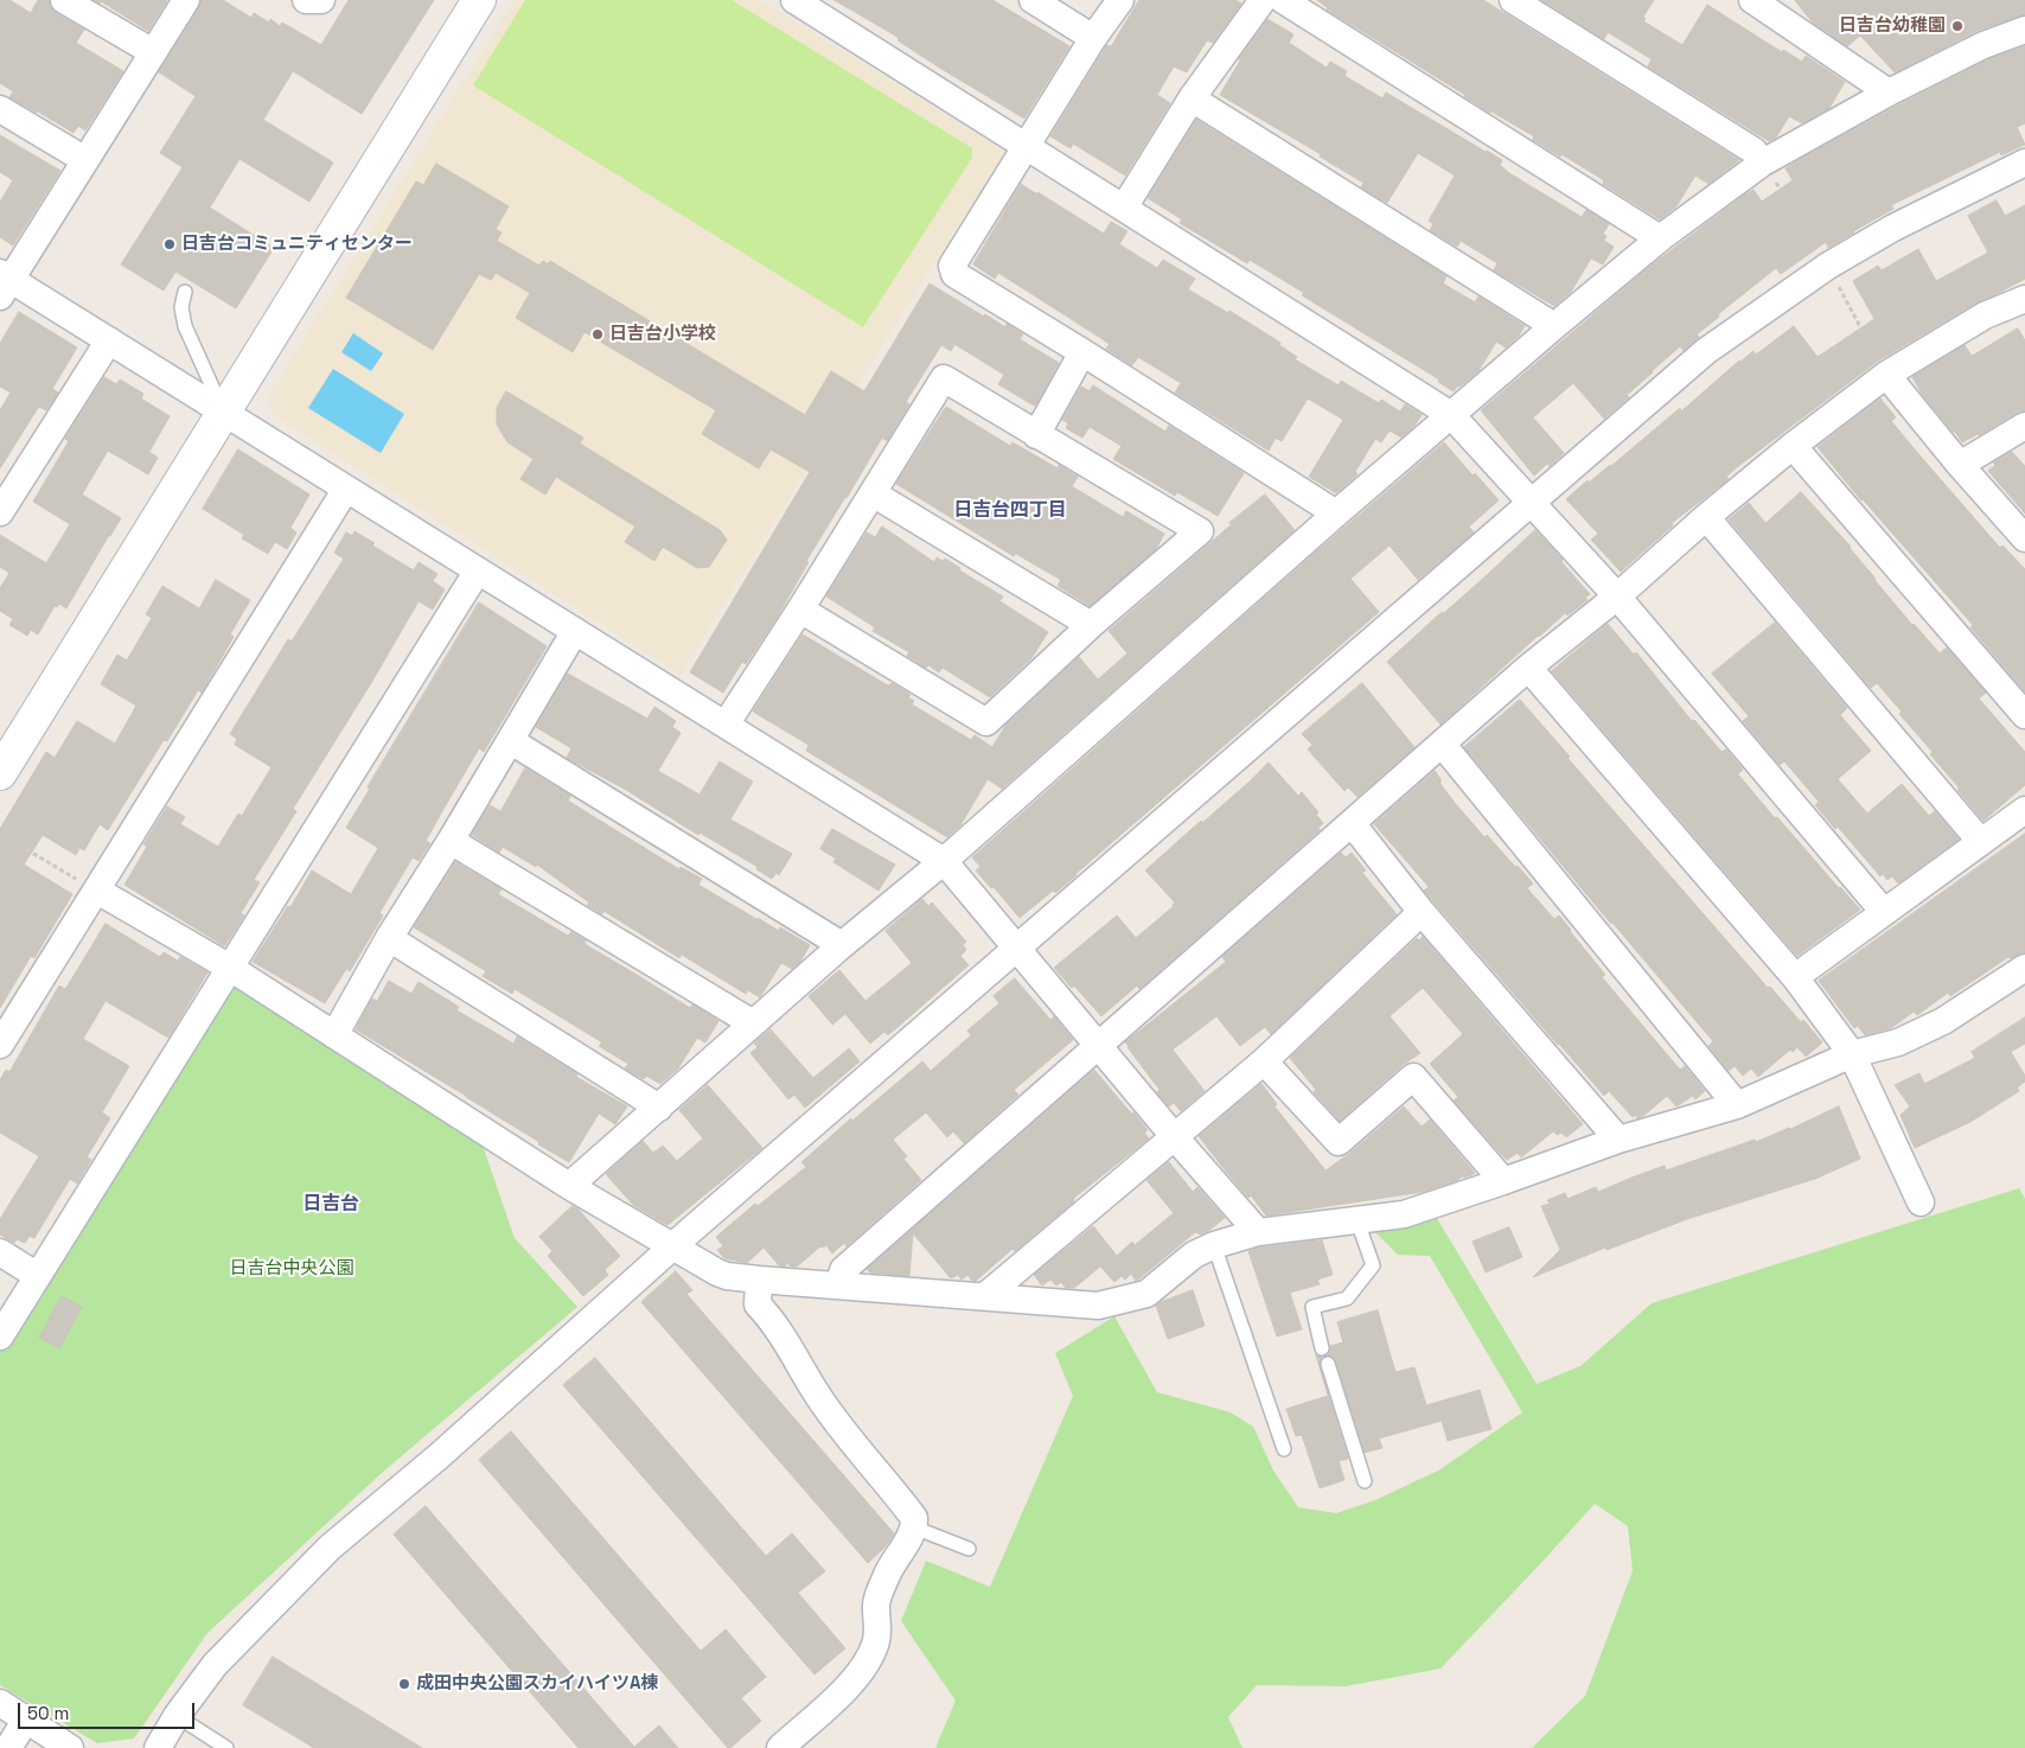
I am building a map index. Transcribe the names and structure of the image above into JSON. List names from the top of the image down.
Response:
{
  "districts": ["日吉台四丁目", "日吉台"],
  "parks": ["日吉台中央公園"],
  "places": [
    "日吉台幼稚園",
    "日吉台コミュニティセンター",
    "日吉台小学校",
    "成田中央公園スカイハイツA棟"
  ],
  "scale_bar": "50 m"
}
